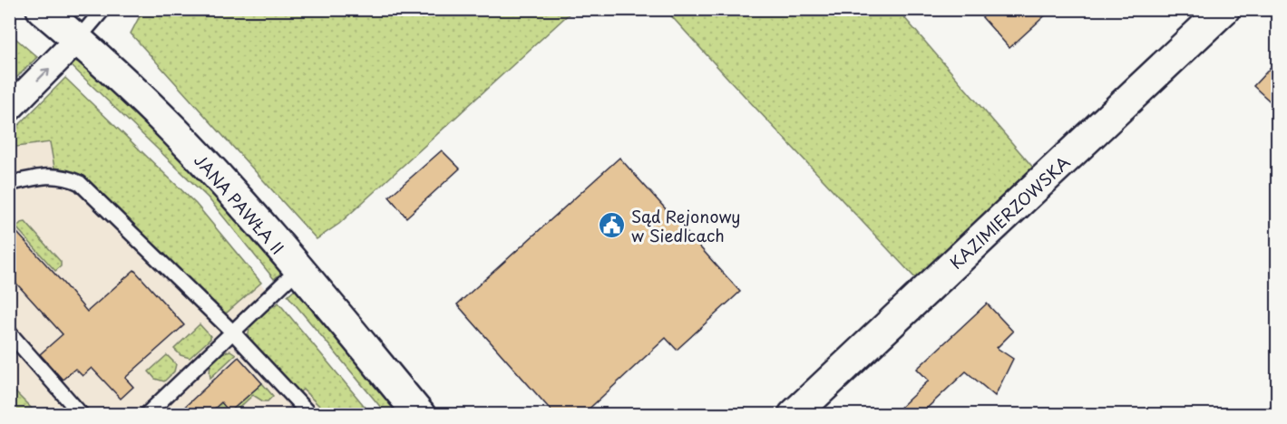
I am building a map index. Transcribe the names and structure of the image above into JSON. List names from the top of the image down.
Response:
{
  "streets": {
    "street": ["JANA PAWŁA II", "KAZIMIERZOWSKA"]
  },
  "places": {
    "public building": ["Sąd Rejonowy w Siedlcach"]
  }
}
